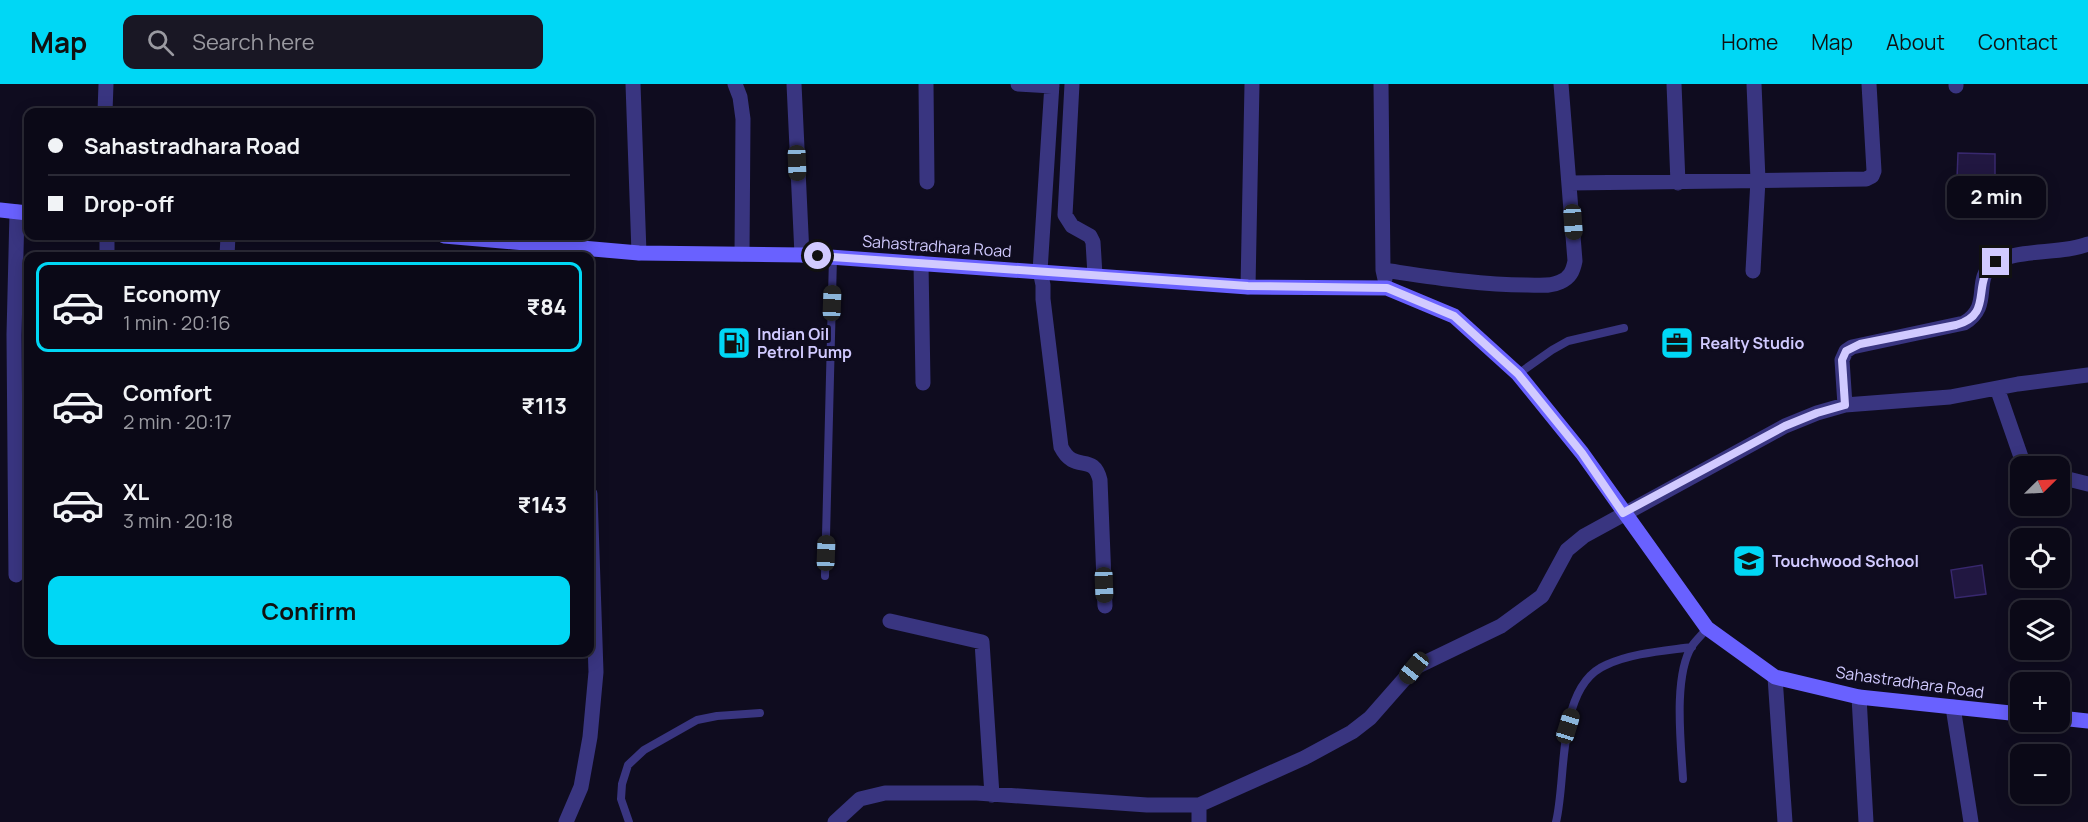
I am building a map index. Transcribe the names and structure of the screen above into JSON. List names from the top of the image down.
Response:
{
  "streets": {
    "main road": ["Sahastradhara Road"]
  },
  "places": {
    "fuel station": ["Indian Oil Petrol Pump"],
    "office": ["Realty Studio"],
    "school or university": ["Touchwood School"]
  },
  "north": "top right",
  "page": {
    "header": "Map",
    "search": "Search here",
    "nav": [
      "Home",
      "Map",
      "About",
      "Contact"
    ],
    "banner": ["Sahastradhara Road", "Drop-off"],
    "bubble": "2 min",
    "list": [
      {
        "name": "Economy",
        "note": "1 min · 20:16",
        "value": "₹84"
      },
      {
        "name": "Comfort",
        "note": "2 min · 20:17",
        "value": "₹113"
      },
      {
        "name": "XL",
        "note": "3 min · 20:18",
        "value": "₹143"
      }
    ],
    "map_buttons": ["+", "−"],
    "buttons": "Confirm"
  }
}
